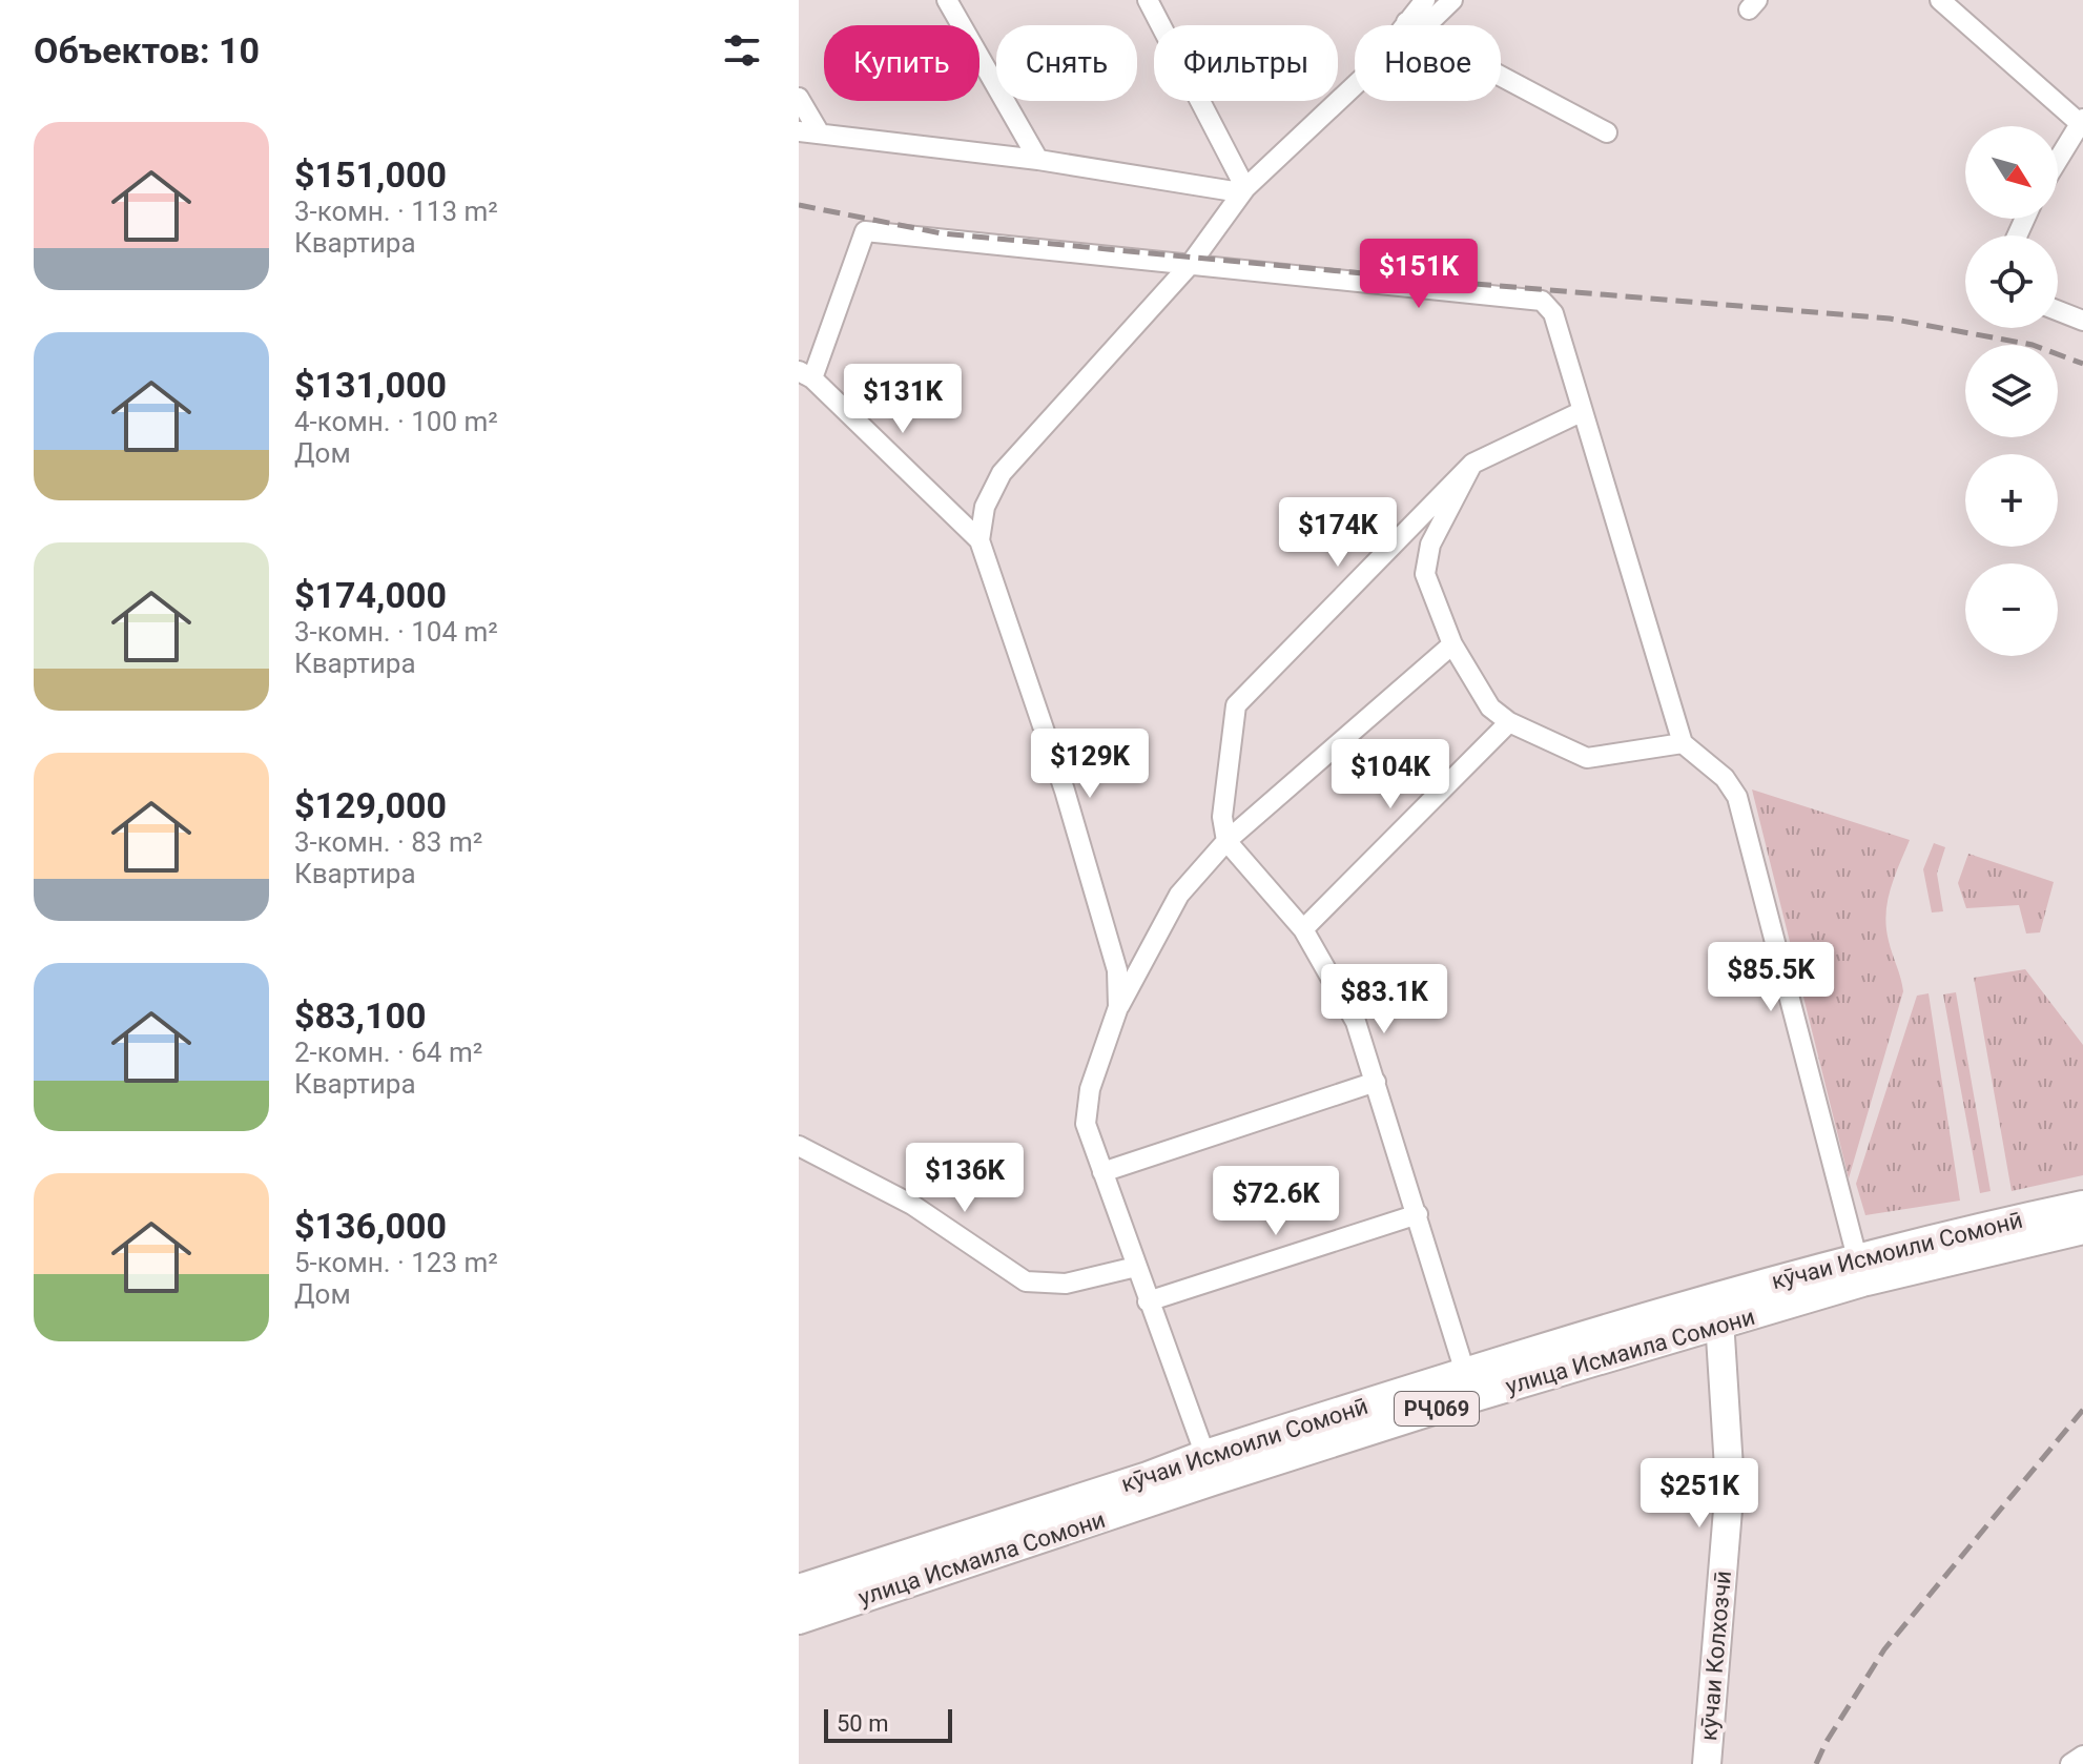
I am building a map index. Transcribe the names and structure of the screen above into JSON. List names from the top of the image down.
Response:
{
  "streets": {
    "main road": [
      "кӯчаи Исмоили Сомонӣ",
      "улица Исмаила Сомони",
      "РҶ069",
      "кӯчаи Колхозчӣ"
    ]
  },
  "crossings": [
    ["кӯчаи Исмоили Сомонӣ", "улица Исмаила Сомони"],
    ["кӯчаи Исмоили Сомонӣ", "кӯчаи Колхозчӣ"],
    ["улица Исмаила Сомони", "кӯчаи Колхозчӣ"]
  ],
  "scale_bar": "50 m",
  "north": "bottom right",
  "page": {
    "heading": "Объектов: 10",
    "chip": [
      "Купить",
      "Снять",
      "Фильтры",
      "Новое"
    ],
    "list": [
      {
        "name": "$151,000",
        "note": "3-комн. · 113 m² · Квартира"
      },
      {
        "name": "$131,000",
        "note": "4-комн. · 100 m² · Дом"
      },
      {
        "name": "$174,000",
        "note": "3-комн. · 104 m² · Квартира"
      },
      {
        "name": "$129,000",
        "note": "3-комн. · 83 m² · Квартира"
      },
      {
        "name": "$83,100",
        "note": "2-комн. · 64 m² · Квартира"
      },
      {
        "name": "$136,000",
        "note": "5-комн. · 123 m² · Дом"
      }
    ],
    "map_buttons": ["+", "−"],
    "price": [
      "$151K",
      "$131K",
      "$174K",
      "$129K",
      "$104K",
      "$85.5K",
      "$83.1K",
      "$136K",
      "$72.6K",
      "$251K"
    ],
    "scale": "50 m"
  }
}
